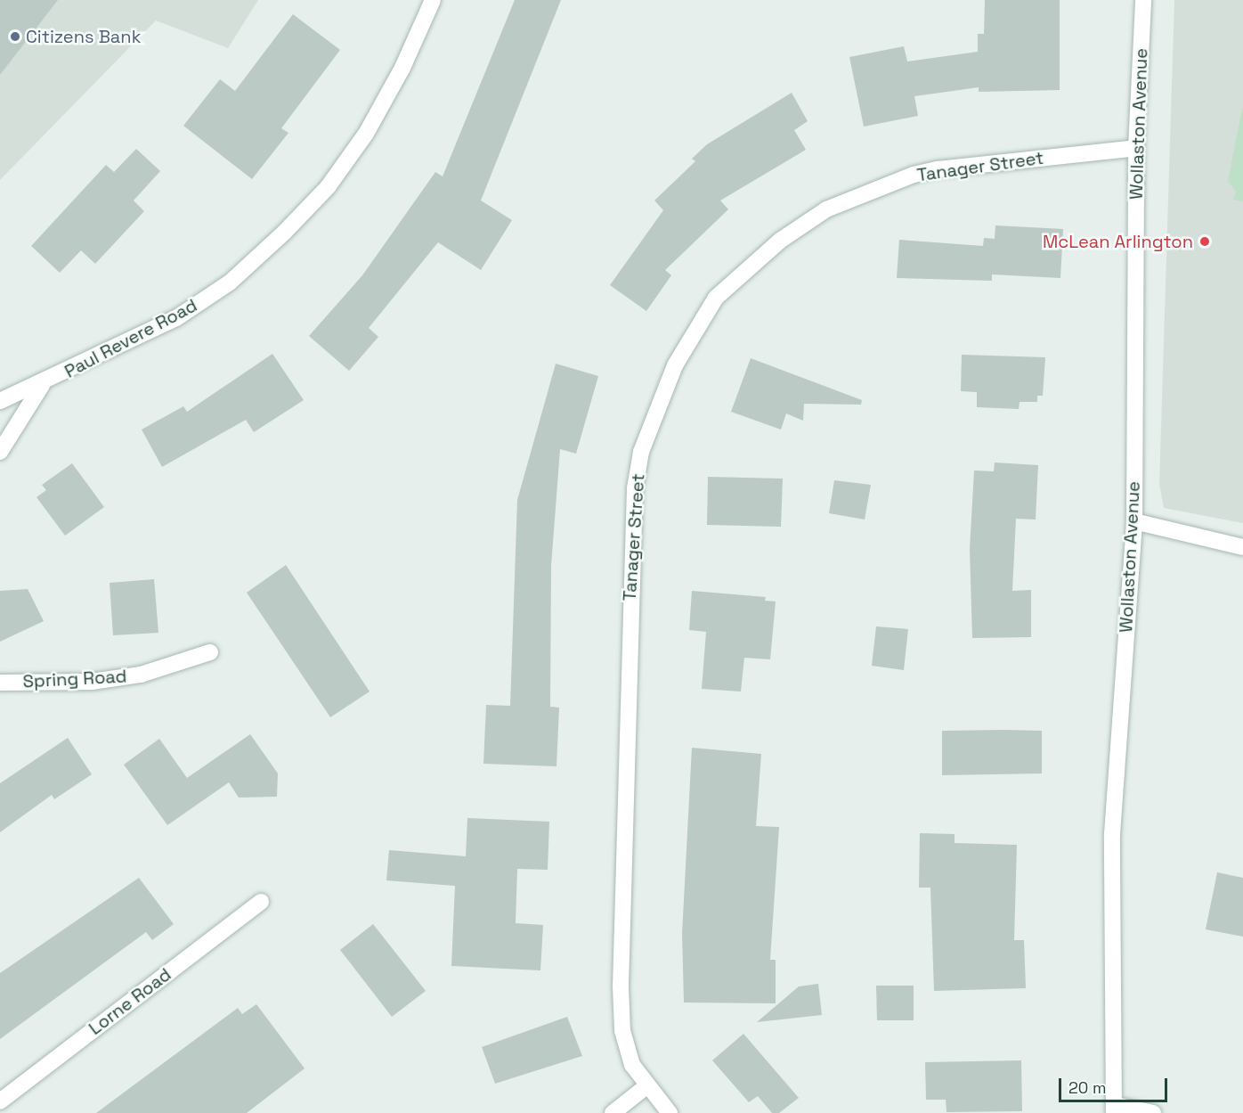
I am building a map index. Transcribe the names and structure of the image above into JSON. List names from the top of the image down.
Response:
{
  "streets": {
    "street": [
      "Wollaston Avenue",
      "Tanager Street",
      "Paul Revere Road",
      "Spring Road",
      "Lorne Road"
    ]
  },
  "crossings": [
    ["Wollaston Avenue", "Tanager Street"]
  ],
  "places": ["Citizens Bank", "McLean Arlington"],
  "scale_bar": "20 m"
}
